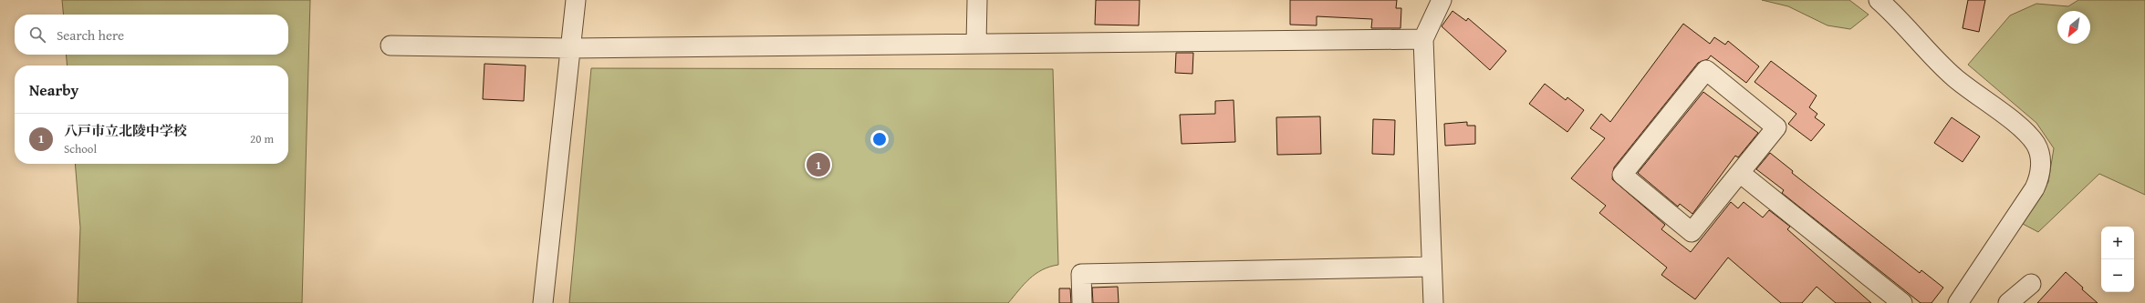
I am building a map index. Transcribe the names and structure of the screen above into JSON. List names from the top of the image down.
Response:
{
  "north": "bottom left",
  "page": {
    "search": "Search here",
    "heading": "Nearby",
    "list": [
      {
        "mark": "1",
        "name": "八戸市立北陵中学校",
        "note": "School",
        "value": "20 m"
      }
    ],
    "pins": "1",
    "map_buttons": ["+", "−"]
  }
}
